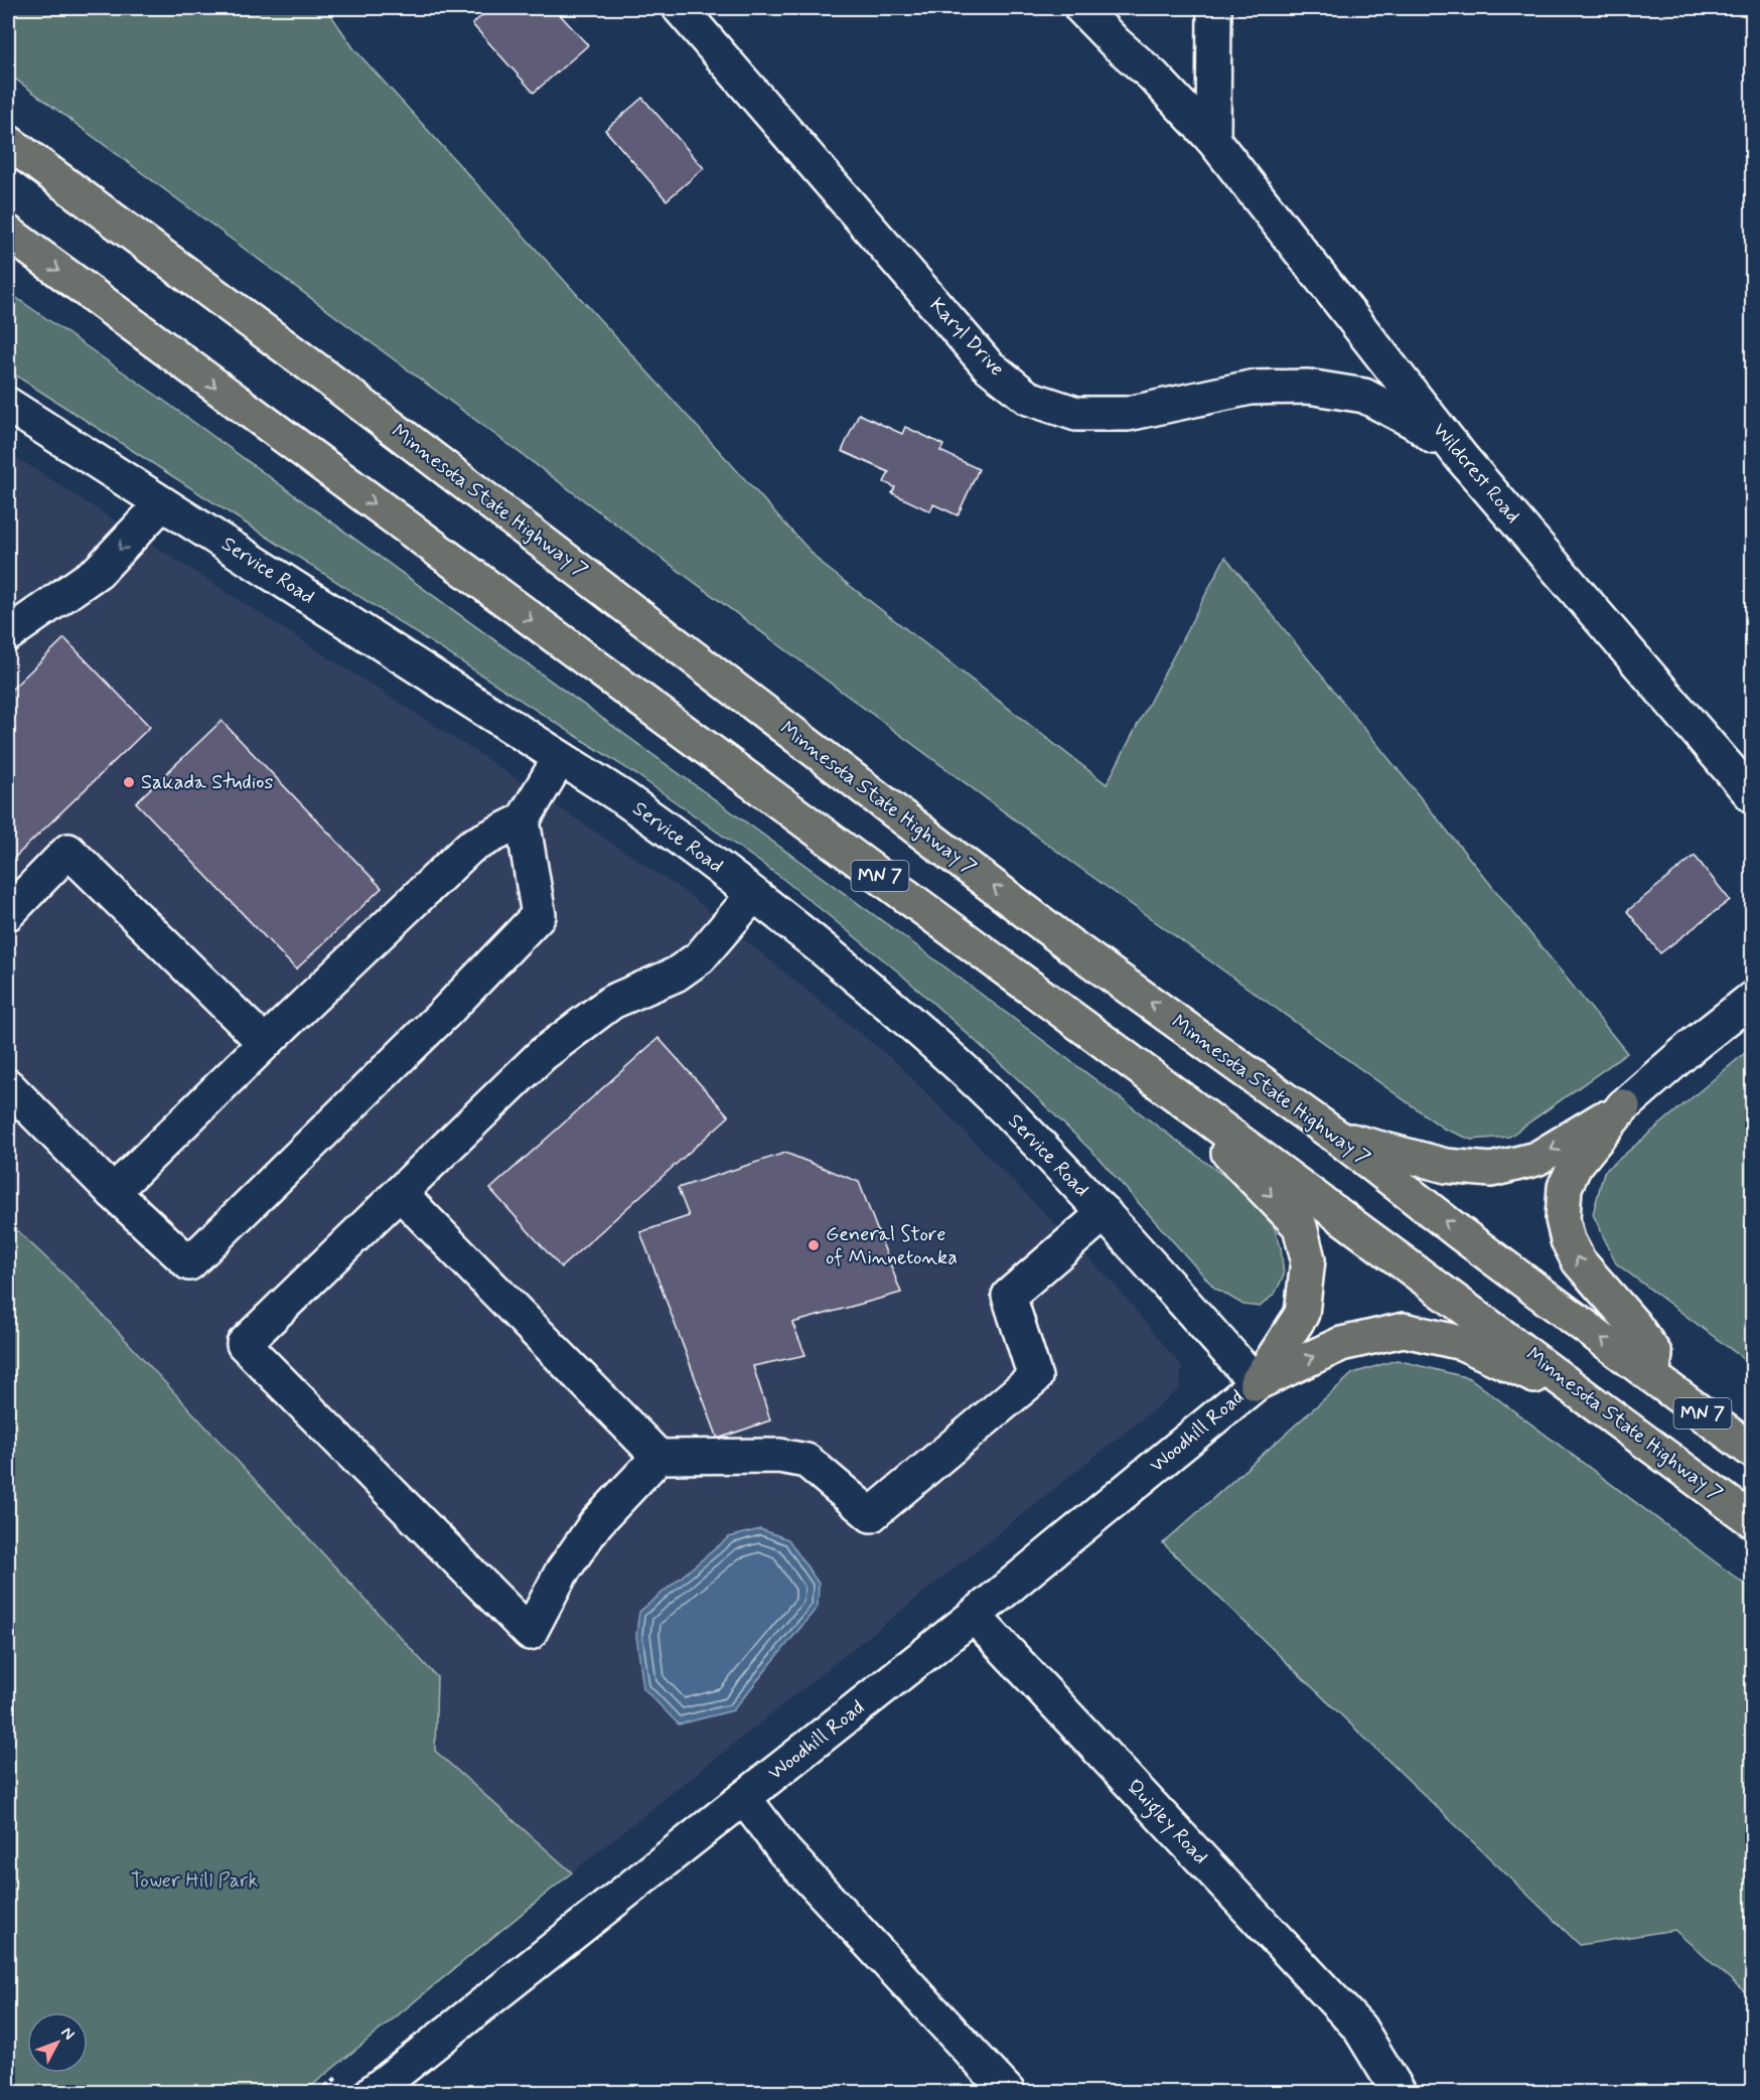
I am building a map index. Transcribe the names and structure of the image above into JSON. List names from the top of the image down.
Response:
{
  "streets": {
    "main road": ["Minnesota State Highway 7", "MN 7"],
    "street": [
      "Karyl Drive",
      "Wildcrest Road",
      "Service Road",
      "Woodhill Road",
      "Quigley Road"
    ]
  },
  "crossings": [
    ["Karyl Drive", "Wildcrest Road"],
    ["Service Road", "Woodhill Road"],
    ["Woodhill Road", "Quigley Road"]
  ],
  "parks": ["Tower Hill Park"],
  "places": ["Sakada Studios", "General Store of Minnetonka"],
  "north": "top right"
}
